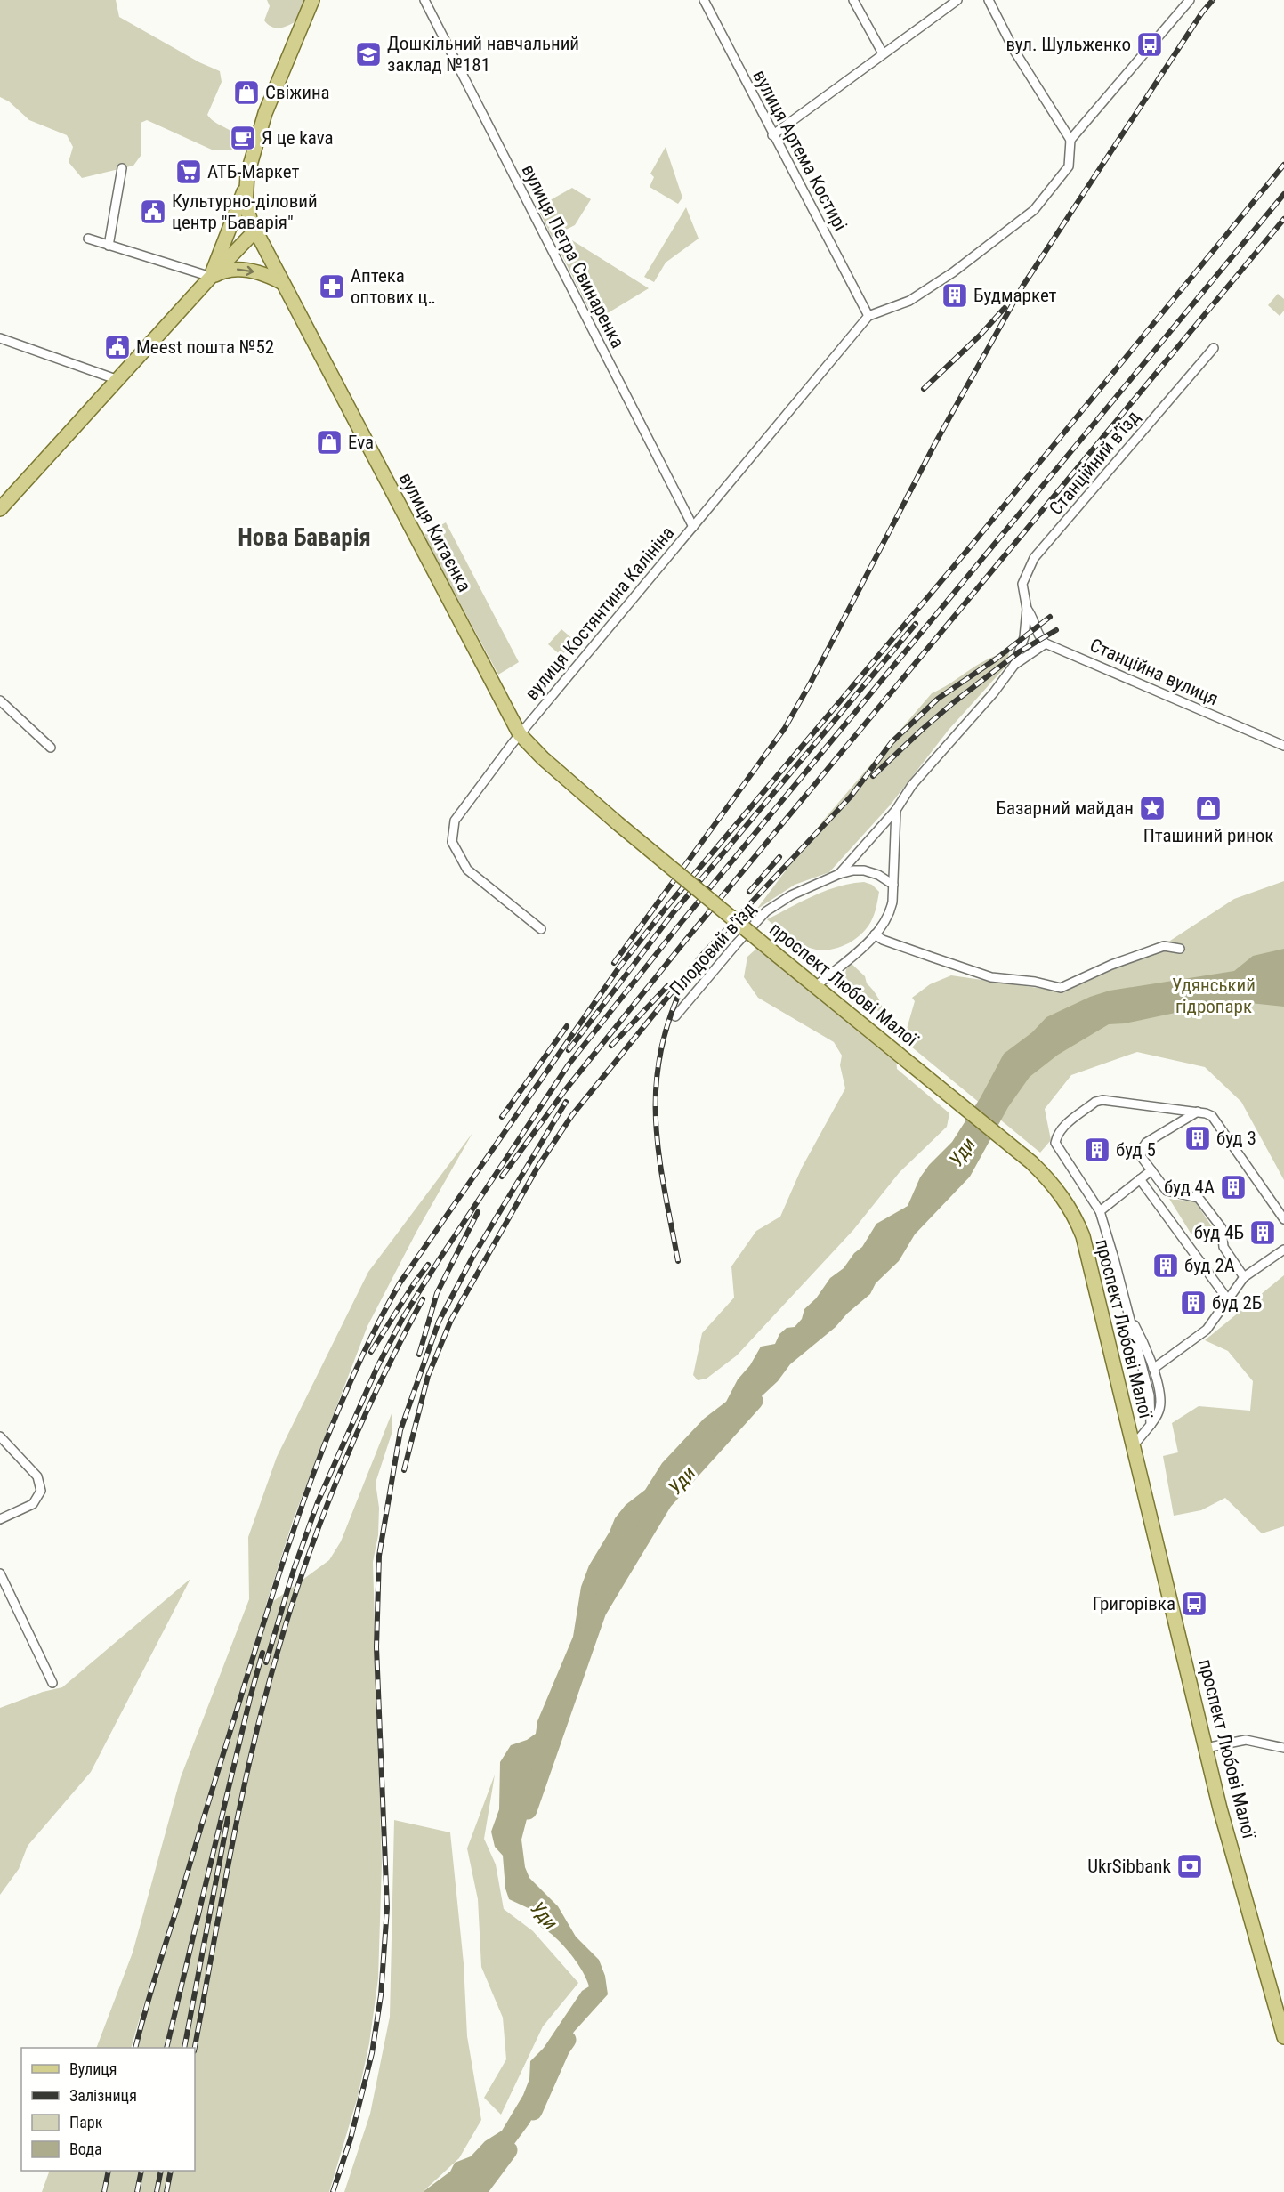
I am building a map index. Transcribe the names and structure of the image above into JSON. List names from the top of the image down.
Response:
{
  "streets": {
    "main road": ["вулиця Китаєнка", "проспект Любові Малої"],
    "street": [
      "вулиця Артема Костирі",
      "вулиця Петра Свинаренка",
      "Станційний в’їзд",
      "вулиця Костянтина Калініна",
      "Станційна вулиця",
      "Плодовий в'їзд"
    ]
  },
  "crossings": [
    ["вулиця Артема Костирі", "вулиця Костянтина Калініна"],
    ["вулиця Петра Свинаренка", "вулиця Костянтина Калініна"],
    ["вулиця Китаєнка", "вулиця Костянтина Калініна"],
    ["вулиця Китаєнка", "проспект Любові Малої"]
  ],
  "districts": ["Нова Баварія"],
  "water": ["Уди"],
  "parks": ["Удянський гідропарк"],
  "places": {
    "bus stop": ["вул. Шульженко", "Григорівка"],
    "school or university": ["Дошкільний навчальний заклад №181"],
    "shop": ["Свіжина", "Eva", "Пташиний ринок"],
    "cafe": ["Я це kava"],
    "supermarket": ["АТБ-Маркет"],
    "public building": ["Культурно-діловий центр \"Баварія\"", "Meest пошта №52"],
    "pharmacy": ["Аптека оптових ц‥"],
    "building": [
      "Будмаркет",
      "буд 3",
      "буд 5",
      "буд 4А",
      "буд 4Б",
      "буд 2А",
      "буд 2Б"
    ],
    "place": ["Базарний майдан"],
    "bank": ["UkrSibbank"]
  },
  "legend": [
    "Вулиця",
    "Залізниця",
    "Парк",
    "Вода"
  ]
}
